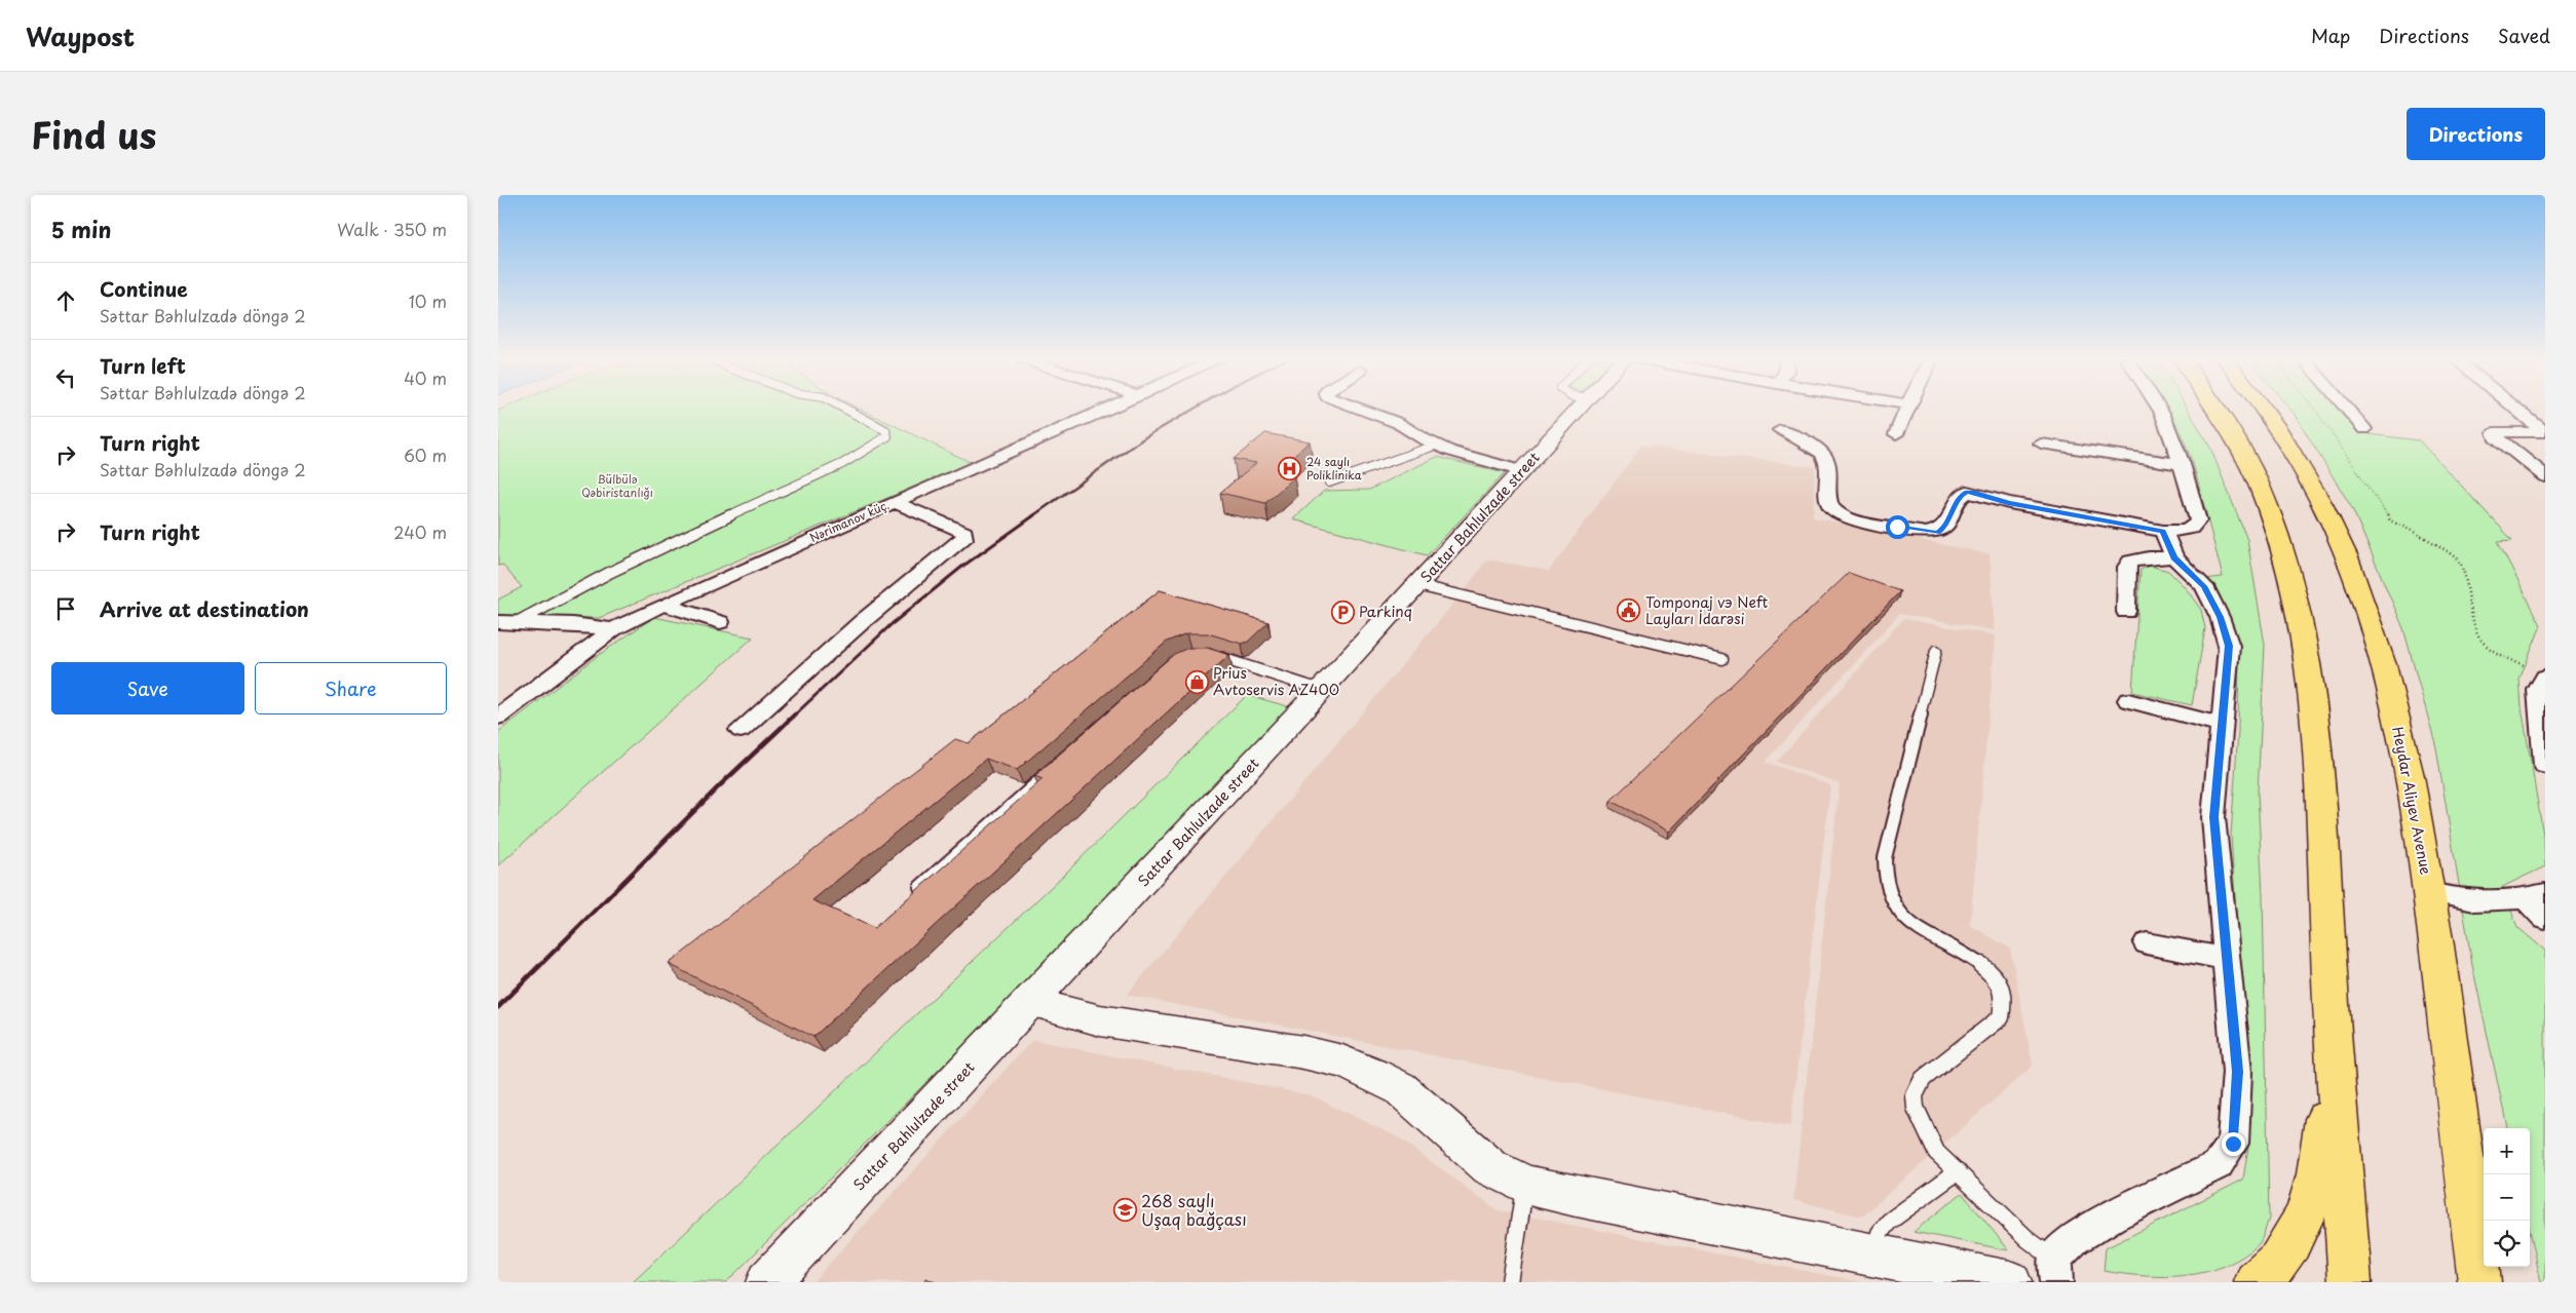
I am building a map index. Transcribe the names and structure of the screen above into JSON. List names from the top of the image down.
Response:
{
  "streets": {
    "highway": ["Heydar Aliyev Avenue"],
    "main road": ["Sattar Bahlulzade street"],
    "street": ["Nərimanov küç."]
  },
  "parks": ["Bülbülə Qəbiristanlığı"],
  "places": {
    "hospital": ["24 saylı Poliklinika"],
    "public building": ["Tomponaj vэ Neft Layları İdarəsi"],
    "parking": ["Parkinq"],
    "shop": ["Prius Avtoservis AZ400"],
    "school or university": ["268 saylı Uşaq bağçası"]
  },
  "page": {
    "header": "Waypost",
    "nav": ["Map", "Directions", "Saved"],
    "title": "Find us",
    "buttons": [
      "Directions",
      ["Save", "Share"]
    ],
    "heading": ["5 min", "Walk · 350 m"],
    "list": [
      ["Continue", "Səttar Bəhlulzadə döngə 2", "10 m"],
      ["Turn left", "Səttar Bəhlulzadə döngə 2", "40 m"],
      ["Turn right", "Səttar Bəhlulzadə döngə 2", "60 m"],
      ["Turn right", "240 m"],
      "Arrive at destination"
    ],
    "map_buttons": ["+", "−"]
  }
}
